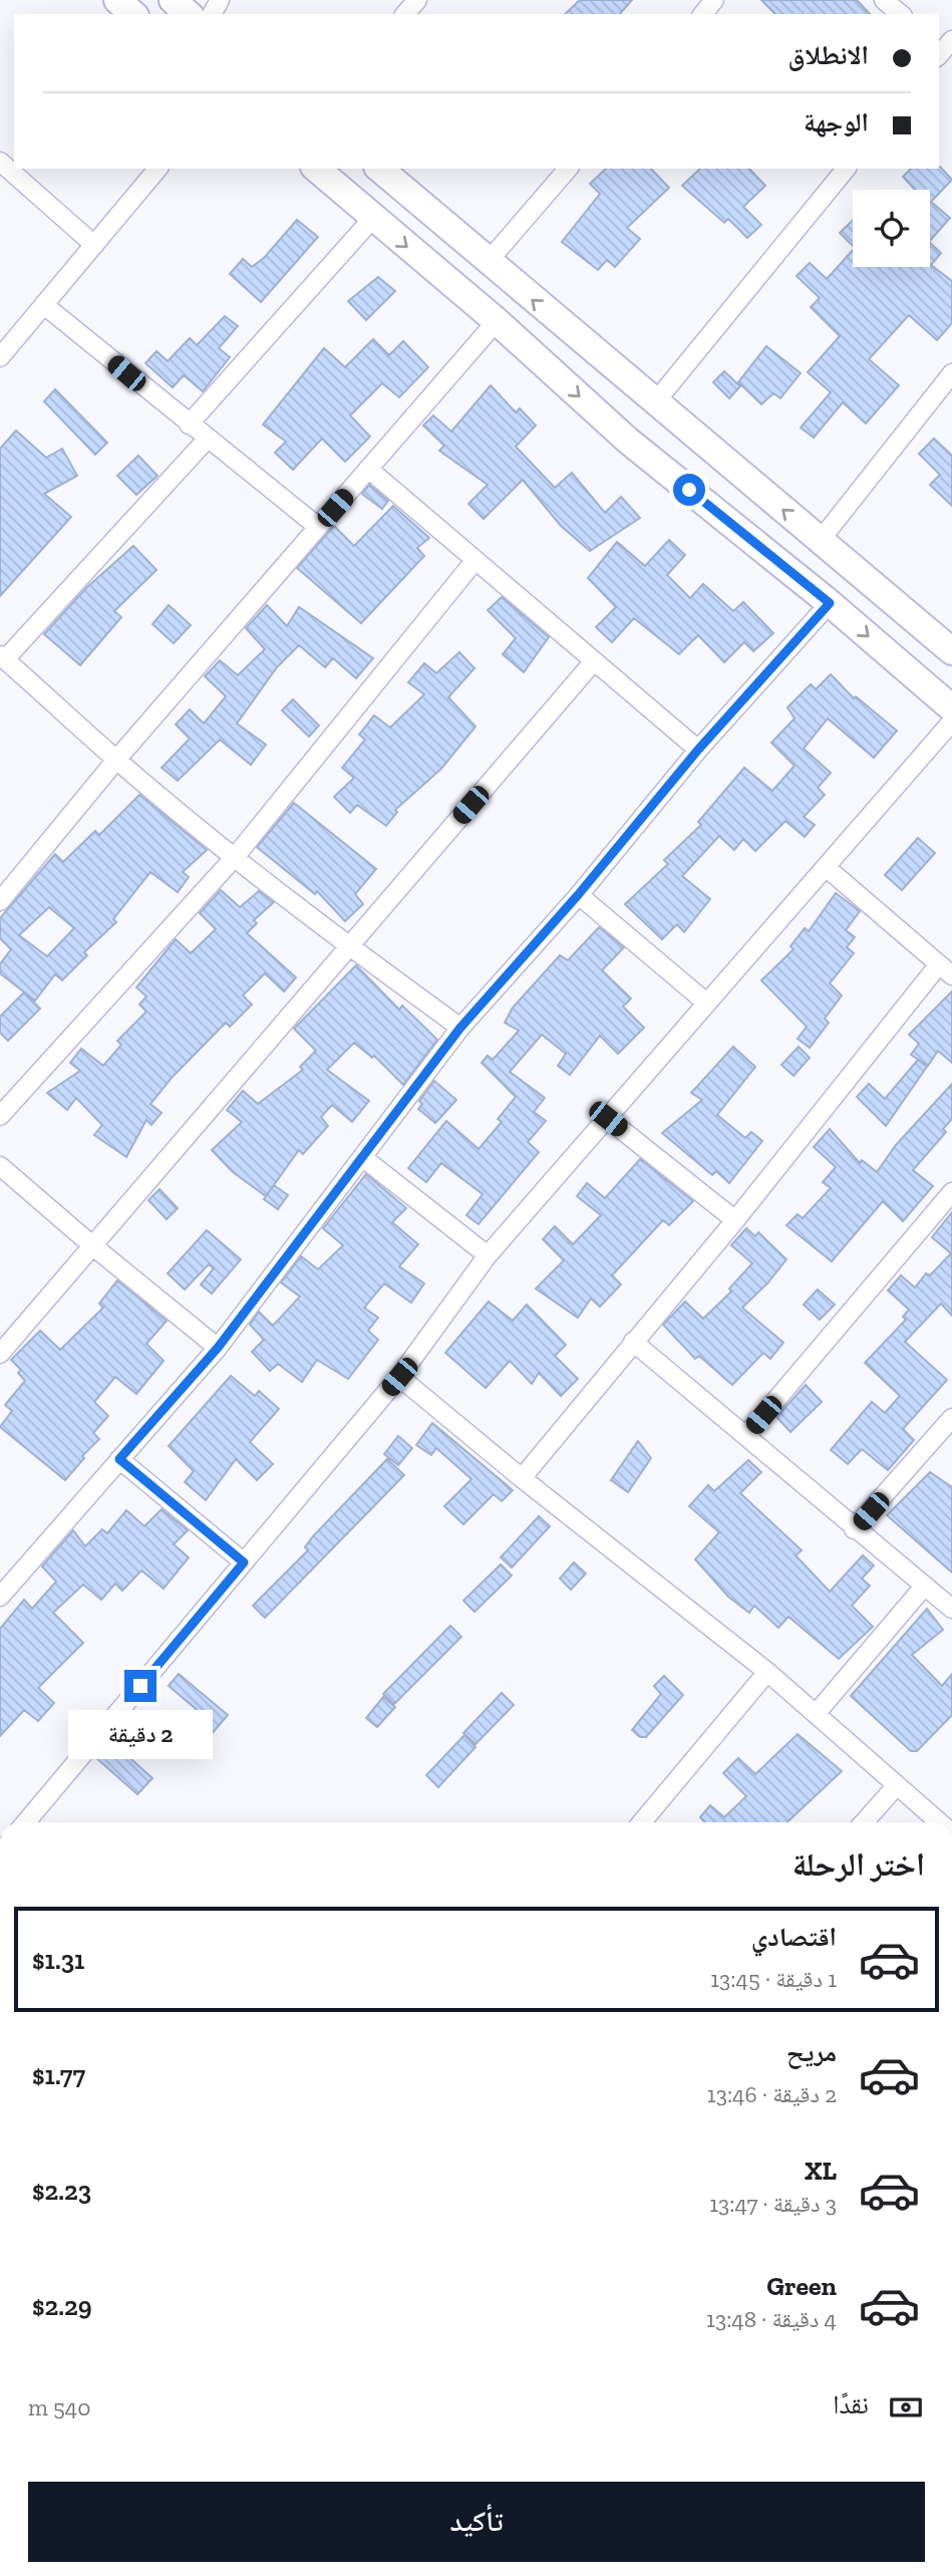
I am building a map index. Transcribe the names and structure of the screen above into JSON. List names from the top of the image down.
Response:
{
  "page": {
    "banner": ["الانطلاق", "الوجهة"],
    "bubble": "2 دقيقة",
    "heading": "اختر الرحلة",
    "list": [
      {
        "name": "اقتصادي",
        "note": "1 دقيقة · 13:45",
        "value": "$1.31"
      },
      {
        "name": "مريح",
        "note": "2 دقيقة · 13:46",
        "value": "$1.77"
      },
      {
        "name": "XL",
        "note": "3 دقيقة · 13:47",
        "value": "$2.23"
      },
      {
        "name": "Green",
        "note": "4 دقيقة · 13:48",
        "value": "$2.29"
      }
    ],
    "pay": ["نقدًا", "540 m"],
    "buttons": "تأكيد"
  }
}
